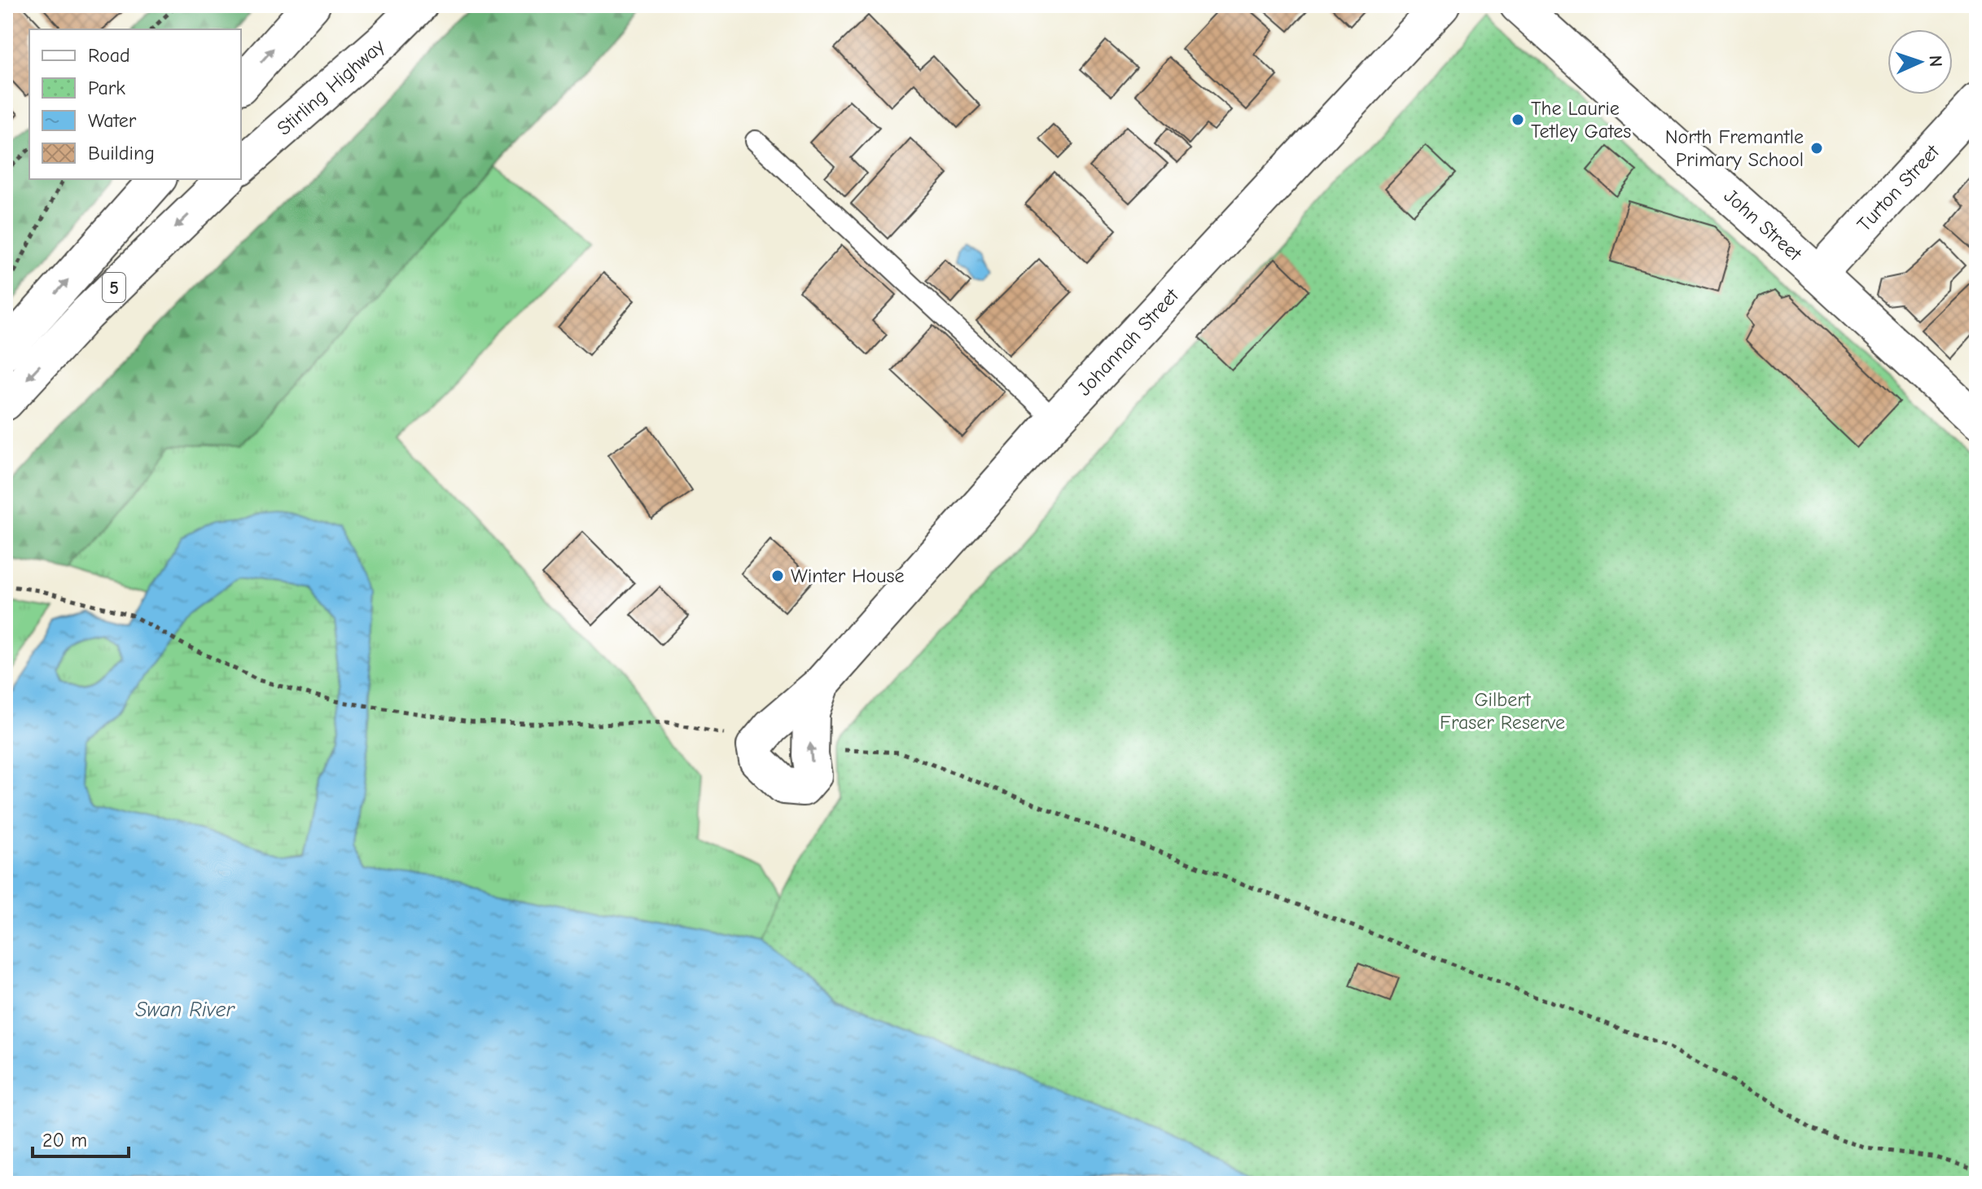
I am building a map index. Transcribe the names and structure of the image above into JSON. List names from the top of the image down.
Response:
{
  "streets": {
    "main road": [
      "Stirling Highway",
      "Turton Street",
      "John Street",
      "5",
      "Johannah Street"
    ]
  },
  "crossings": [
    ["Turton Street", "John Street"]
  ],
  "water": ["Swan River"],
  "parks": ["Gilbert Fraser Reserve"],
  "places": ["The Laurie Tetley Gates", "North Fremantle Primary School", "Winter House"],
  "legend": [
    "Road",
    "Park",
    "Water",
    "Building"
  ],
  "scale_bar": "20 m",
  "north": "right"
}
